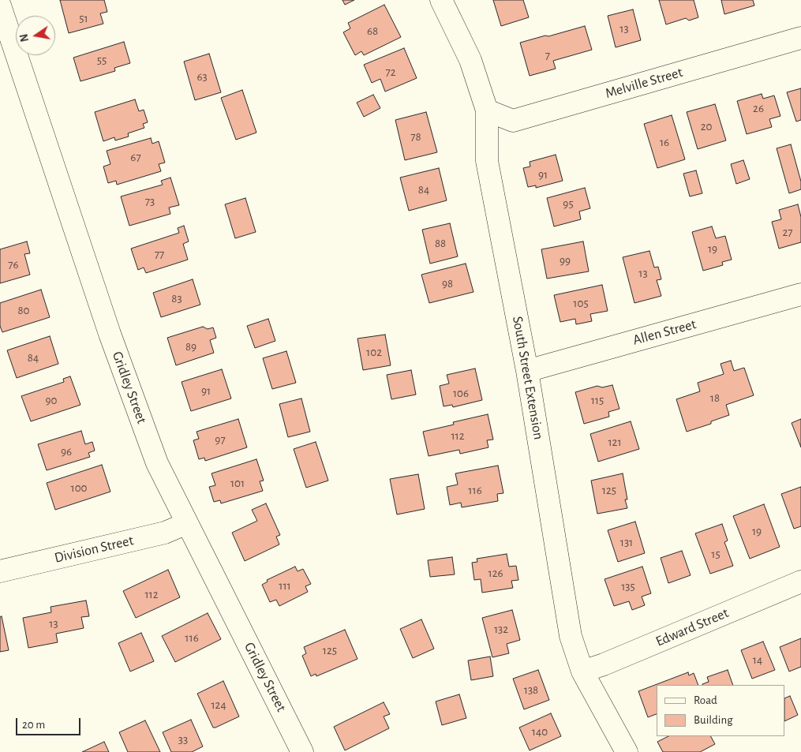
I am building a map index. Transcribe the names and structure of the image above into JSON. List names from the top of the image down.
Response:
{
  "streets": {
    "street": [
      "Melville Street",
      "Allen Street",
      "South Street Extension",
      "Gridley Street",
      "Division Street",
      "Edward Street"
    ]
  },
  "crossings": [
    ["Melville Street", "South Street Extension"],
    ["Allen Street", "South Street Extension"],
    ["South Street Extension", "Edward Street"],
    ["Gridley Street", "Division Street"]
  ],
  "house_numbers": [
    "51",
    "13",
    "68",
    "7",
    "55",
    "72",
    "63",
    "26",
    "20",
    "78",
    "16",
    "67",
    "91",
    "84",
    "73",
    "95",
    "27",
    "88",
    "19",
    "77",
    "99",
    "76",
    "13",
    "98",
    "83",
    "105",
    "80",
    "89",
    "102",
    "84",
    "91",
    "106",
    "18",
    "90",
    "115",
    "112",
    "97",
    "121",
    "96",
    "101",
    "100",
    "116",
    "125",
    "19",
    "131",
    "15",
    "126",
    "111",
    "135",
    "112",
    "13",
    "132",
    "116",
    "125",
    "14",
    "138",
    "124",
    "140",
    "33"
  ],
  "legend": ["Road", "Building"],
  "scale_bar": "20 m",
  "north": "left"
}
